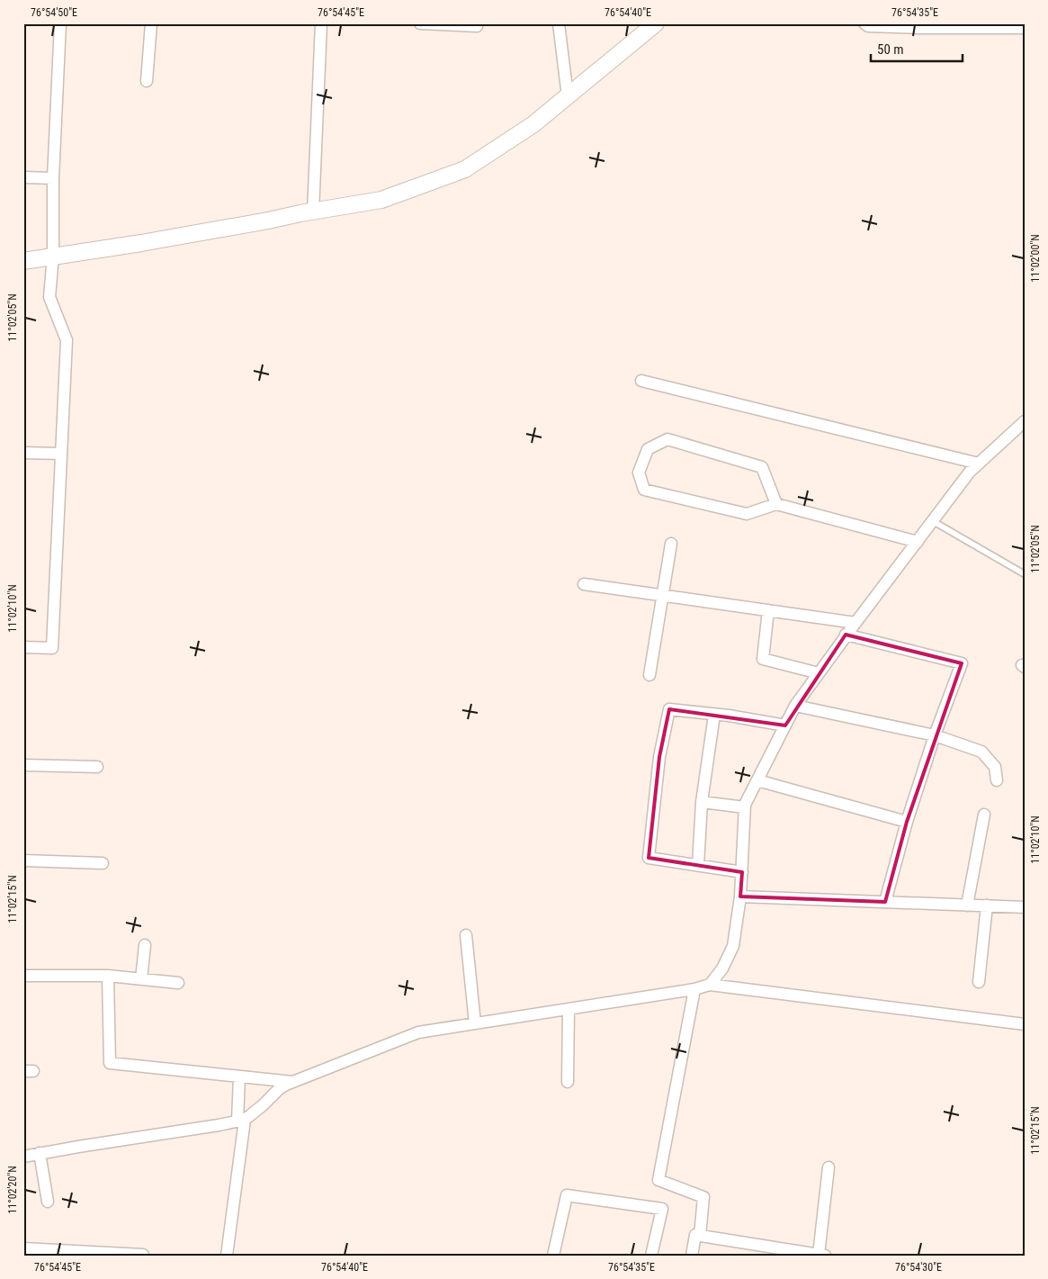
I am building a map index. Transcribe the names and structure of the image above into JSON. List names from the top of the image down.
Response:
{
  "scale_bar": "50 m",
  "coordinates": [
    "76°54'50\"E",
    "76°54'45\"E",
    "76°54'40\"E",
    "76°54'35\"E",
    "11°02'00\"N",
    "11°02'05\"N",
    "11°02'10\"N",
    "11°02'15\"N",
    "11°02'20\"N",
    "76°54'30\"E"
  ]
}
